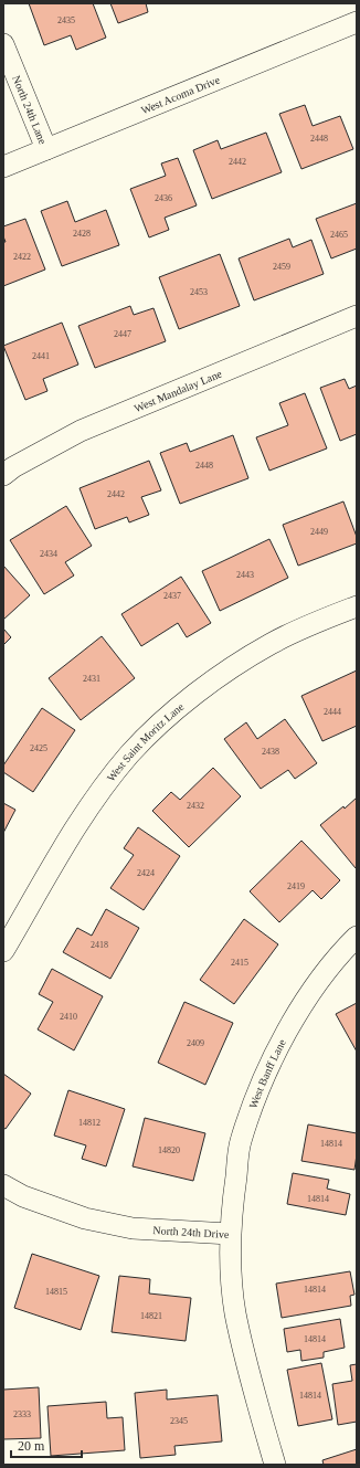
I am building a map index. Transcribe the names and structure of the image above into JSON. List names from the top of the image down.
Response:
{
  "streets": {
    "street": [
      "West Acoma Drive",
      "North 24th Lane",
      "West Mandalay Lane",
      "West Saint Moritz Lane",
      "West Banff Lane",
      "North 24th Drive"
    ]
  },
  "crossings": [
    ["West Acoma Drive", "North 24th Lane"],
    ["West Banff Lane", "North 24th Drive"]
  ],
  "house_numbers": [
    "2435",
    "2448",
    "2442",
    "2436",
    "2428",
    "2465",
    "2422",
    "2459",
    "2453",
    "2447",
    "2441",
    "2448",
    "2442",
    "2449",
    "2434",
    "2443",
    "2437",
    "2431",
    "2444",
    "2425",
    "2438",
    "2432",
    "2424",
    "2419",
    "2418",
    "2415",
    "2410",
    "2409",
    "14812",
    "14814",
    "14820",
    "14814",
    "14814",
    "14815",
    "14821",
    "14814",
    "14814",
    "2333",
    "2345"
  ],
  "scale_bar": "20 m"
}
